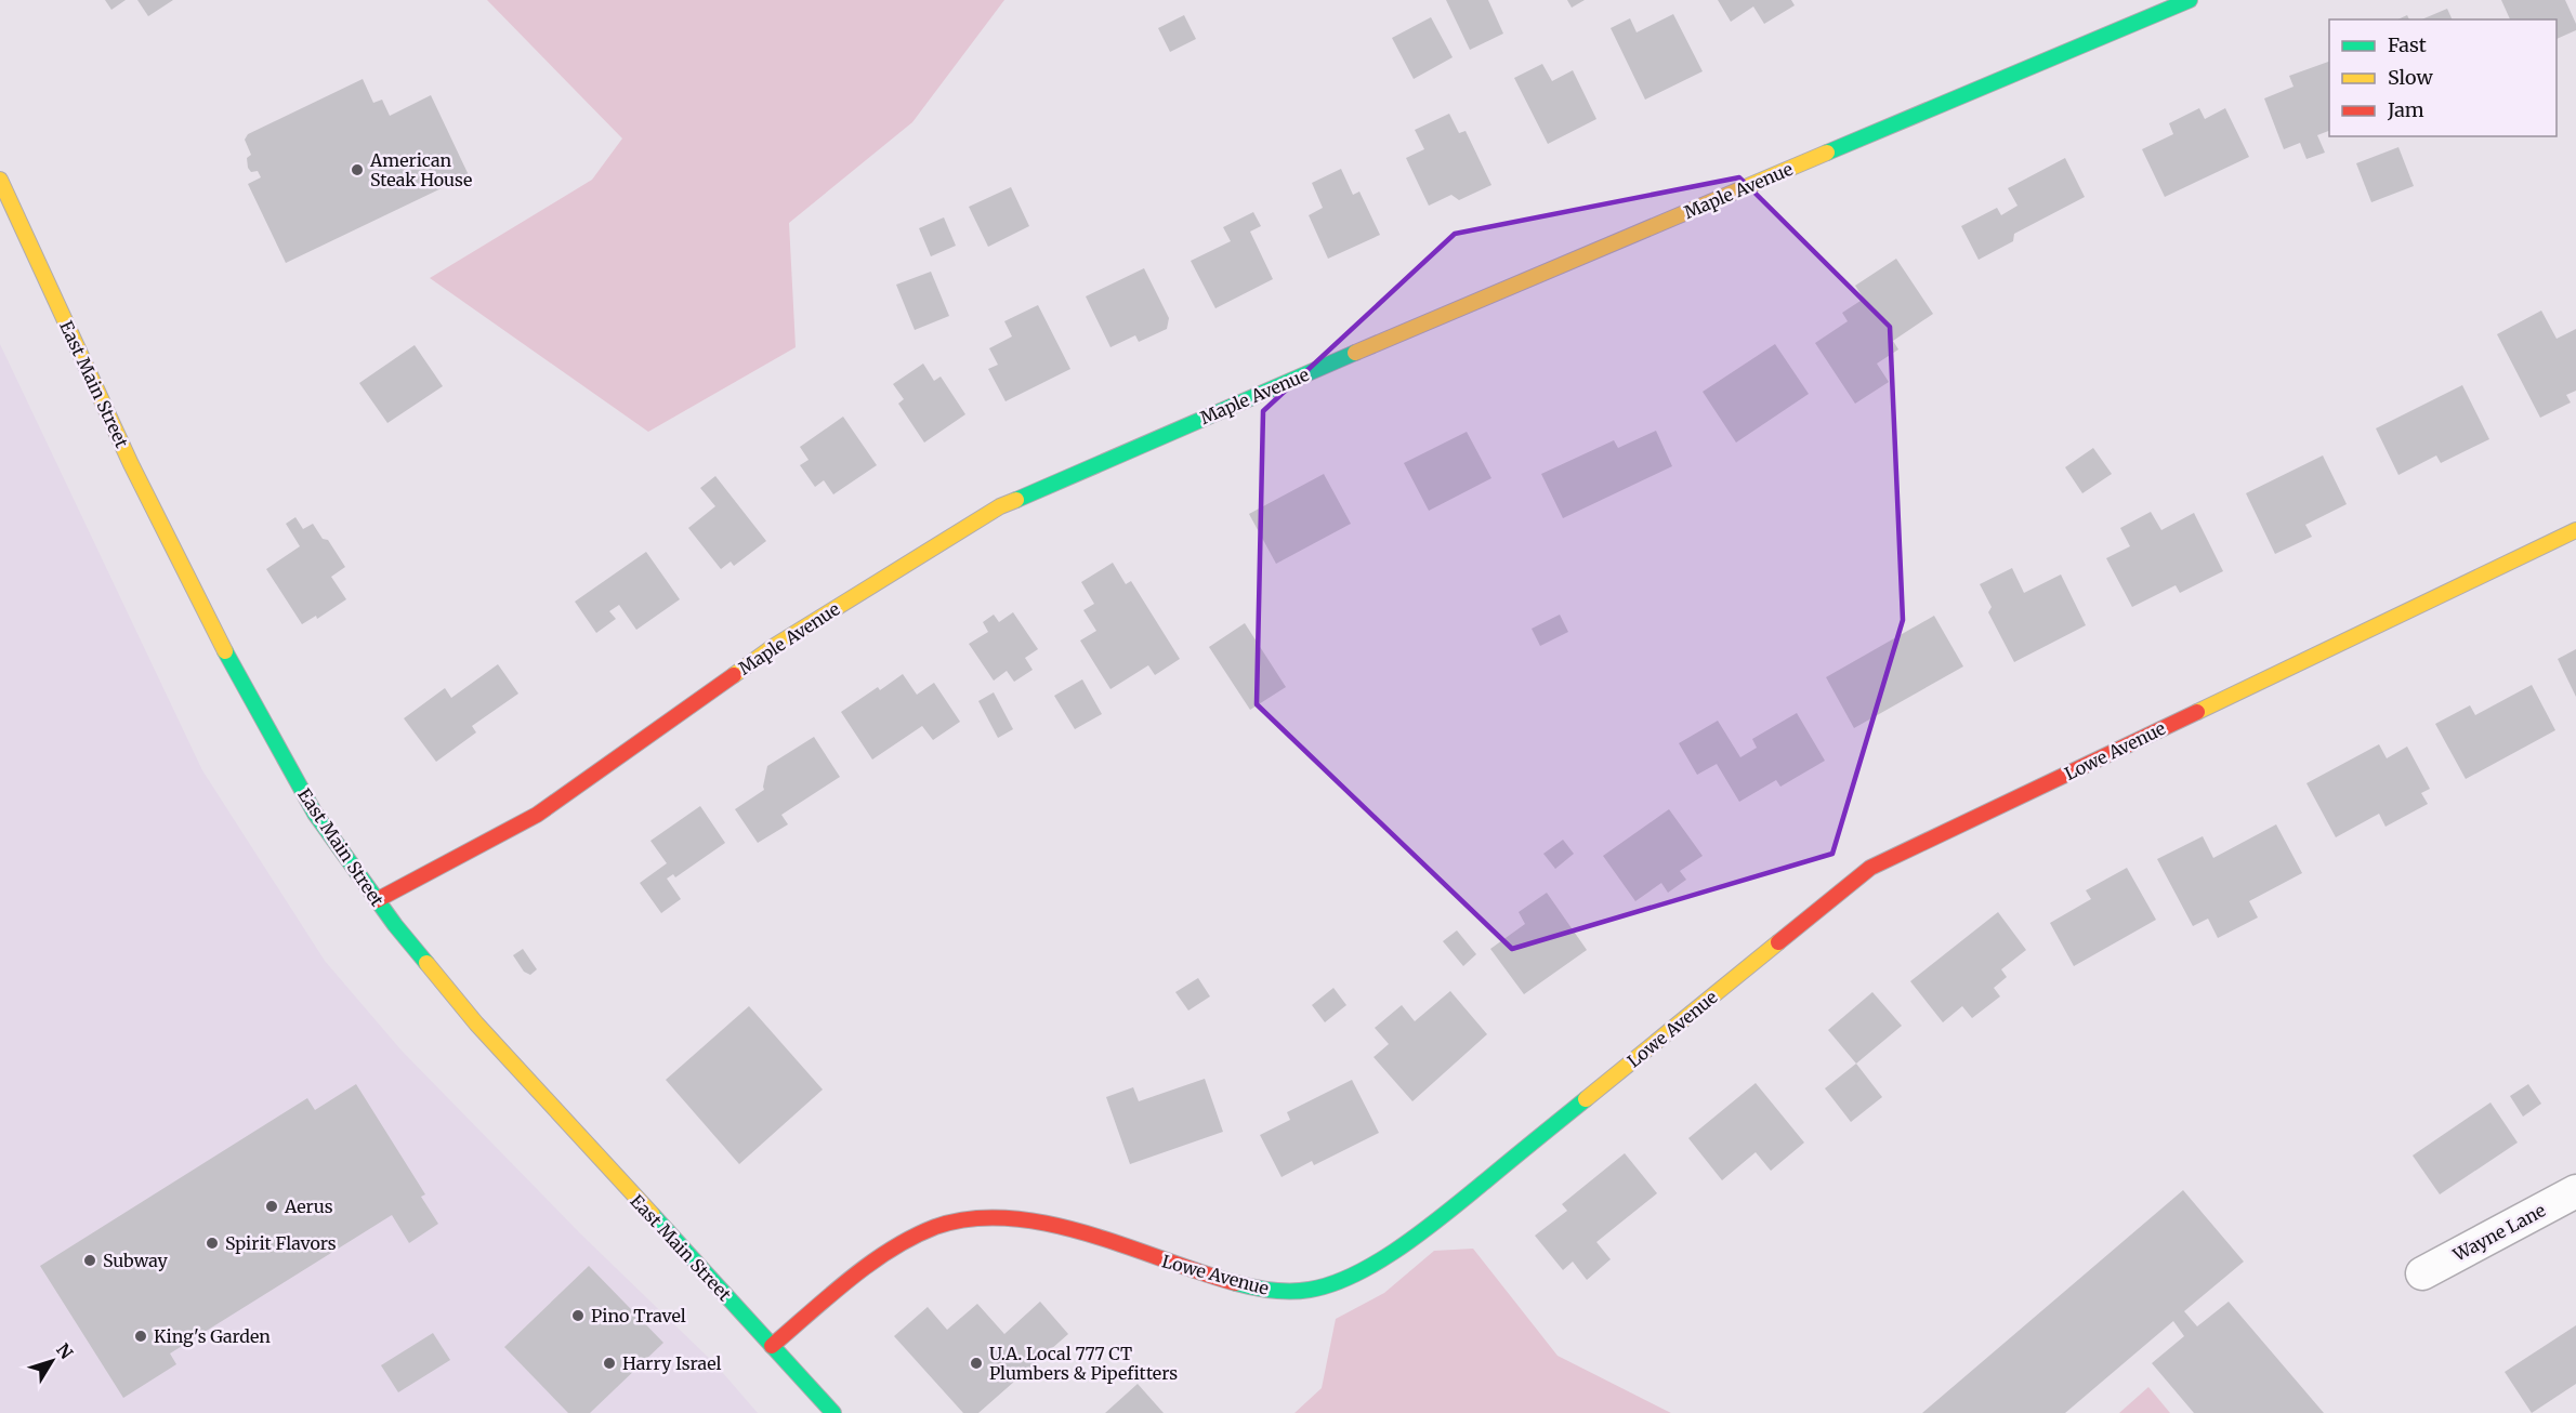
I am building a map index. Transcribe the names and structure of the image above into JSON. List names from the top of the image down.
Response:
{
  "streets": {
    "street": [
      "Maple Avenue",
      "East Main Street",
      "Lowe Avenue",
      "Wayne Lane"
    ]
  },
  "crossings": [
    ["Maple Avenue", "East Main Street"],
    ["East Main Street", "Lowe Avenue"]
  ],
  "places": [
    "American Steak House",
    "Aerus",
    "Spirit Flavors",
    "Subway",
    "Pino Travel",
    "King's Garden",
    "Harry Israel",
    "U.A. Local 777 CT Plumbers & Pipefitters"
  ],
  "legend": ["Fast", "Slow", "Jam"],
  "north": "top right"
}
